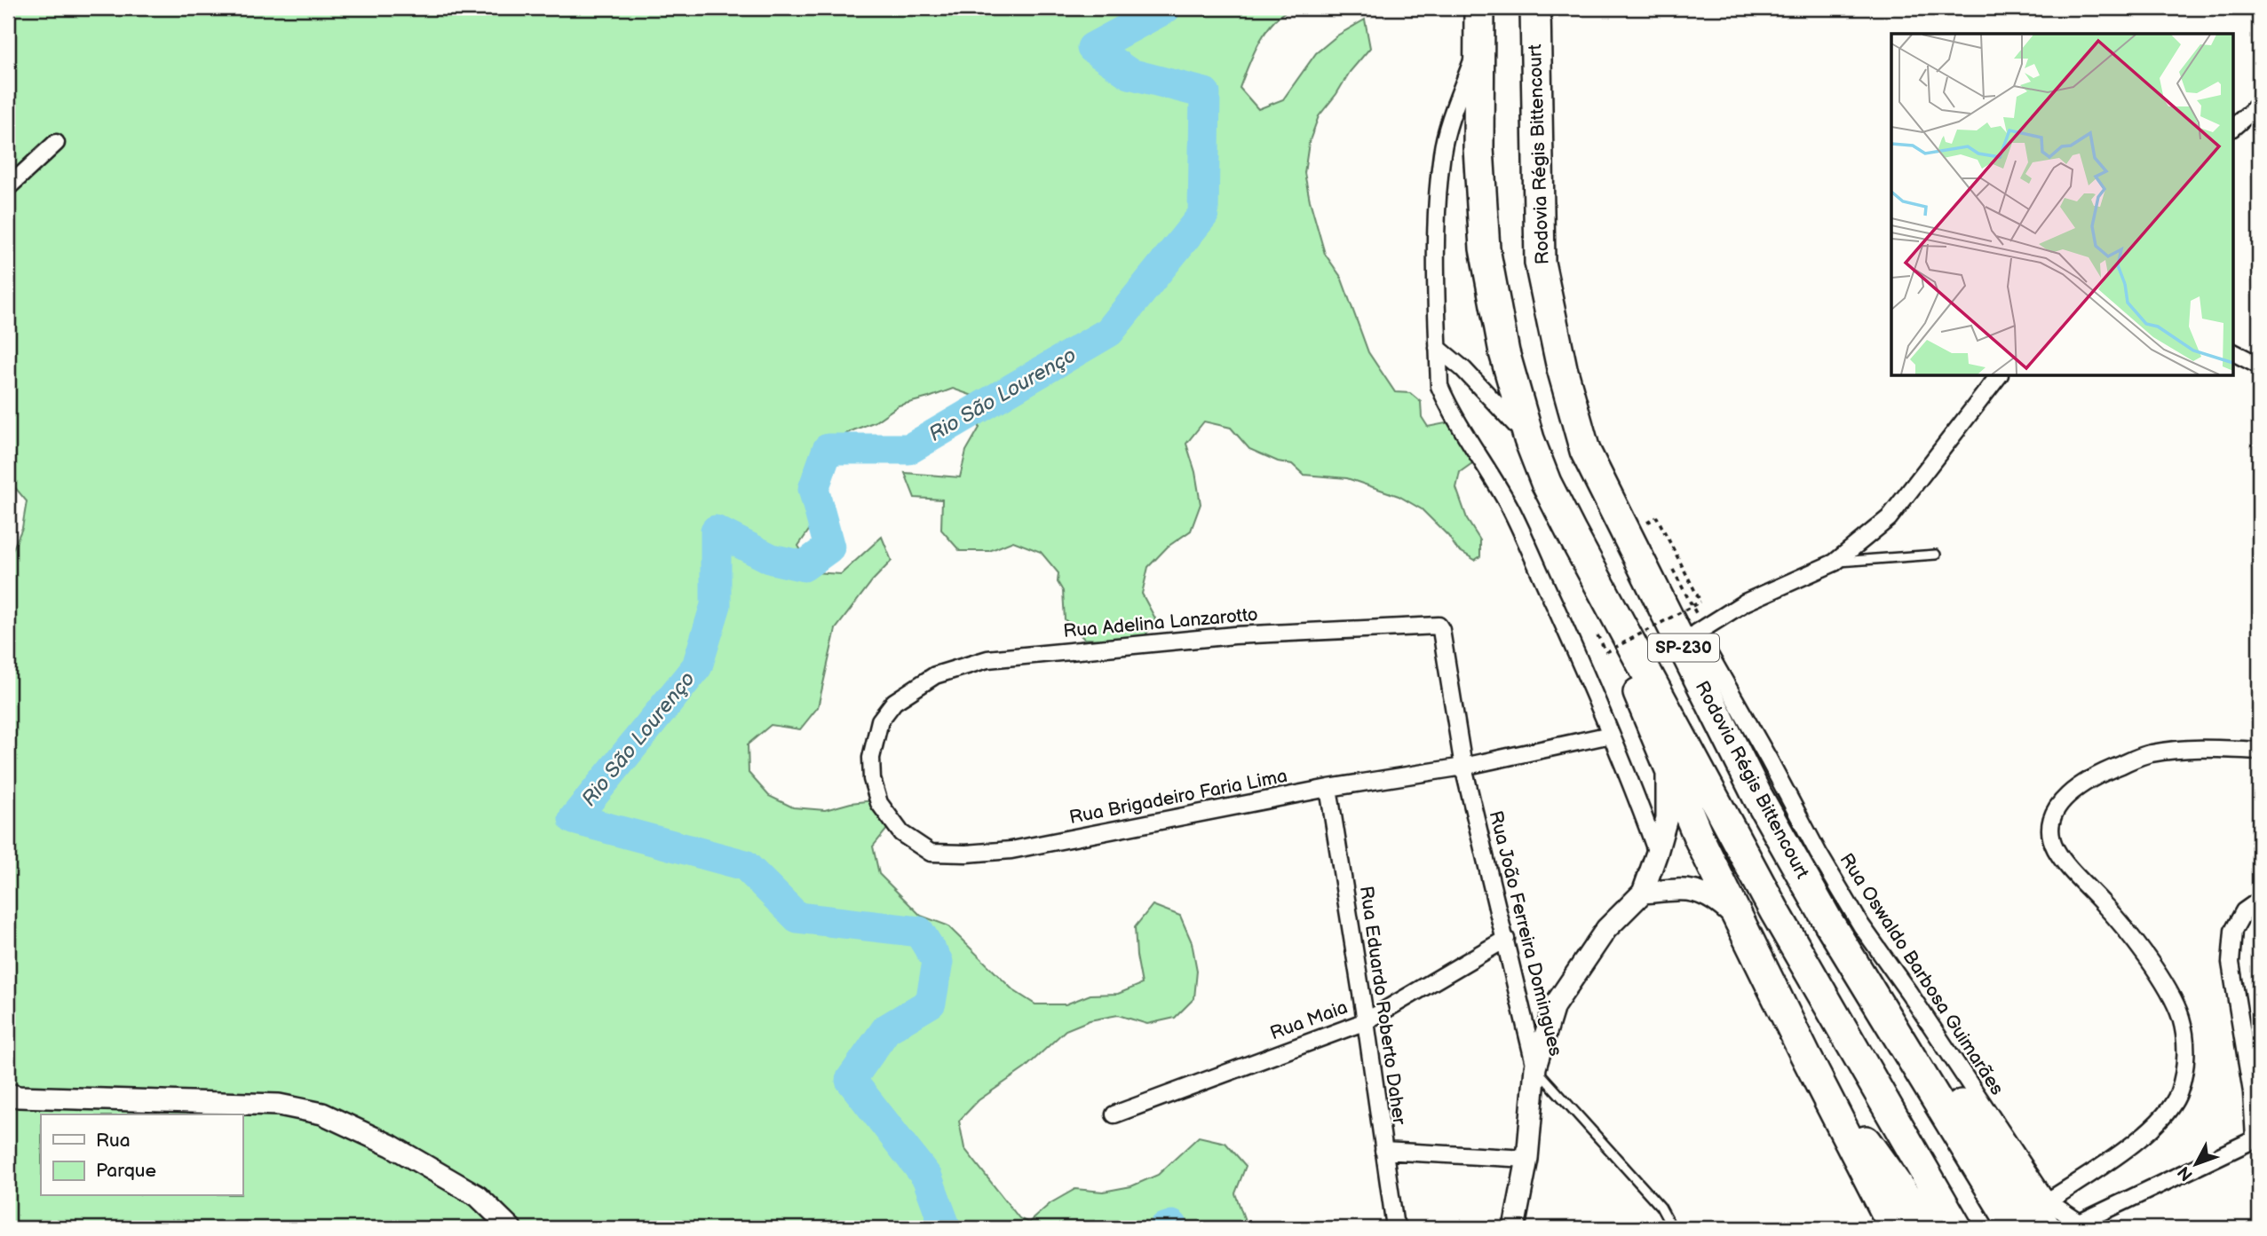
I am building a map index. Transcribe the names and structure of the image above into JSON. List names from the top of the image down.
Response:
{
  "streets": {
    "highway": ["Rodovia Régis Bittencourt", "SP-230"],
    "street": [
      "Rua Adelina Lanzarotto",
      "Rua Brigadeiro Faria Lima",
      "Rua João Ferreira Domingues",
      "Rua Oswaldo Barbosa Guimarães",
      "Rua Eduardo Roberto Daher",
      "Rua Maia"
    ]
  },
  "crossings": [
    ["Rua Adelina Lanzarotto", "Rua Brigadeiro Faria Lima"],
    ["Rua Adelina Lanzarotto", "Rua João Ferreira Domingues"],
    ["Rua Brigadeiro Faria Lima", "Rua João Ferreira Domingues"],
    ["Rua Brigadeiro Faria Lima", "Rua Eduardo Roberto Daher"],
    ["Rua João Ferreira Domingues", "Rua Maia"],
    ["Rua Eduardo Roberto Daher", "Rua Maia"]
  ],
  "water": ["Rio São Lourenço"],
  "legend": ["Rua", "Parque"],
  "north": "bottom left"
}
